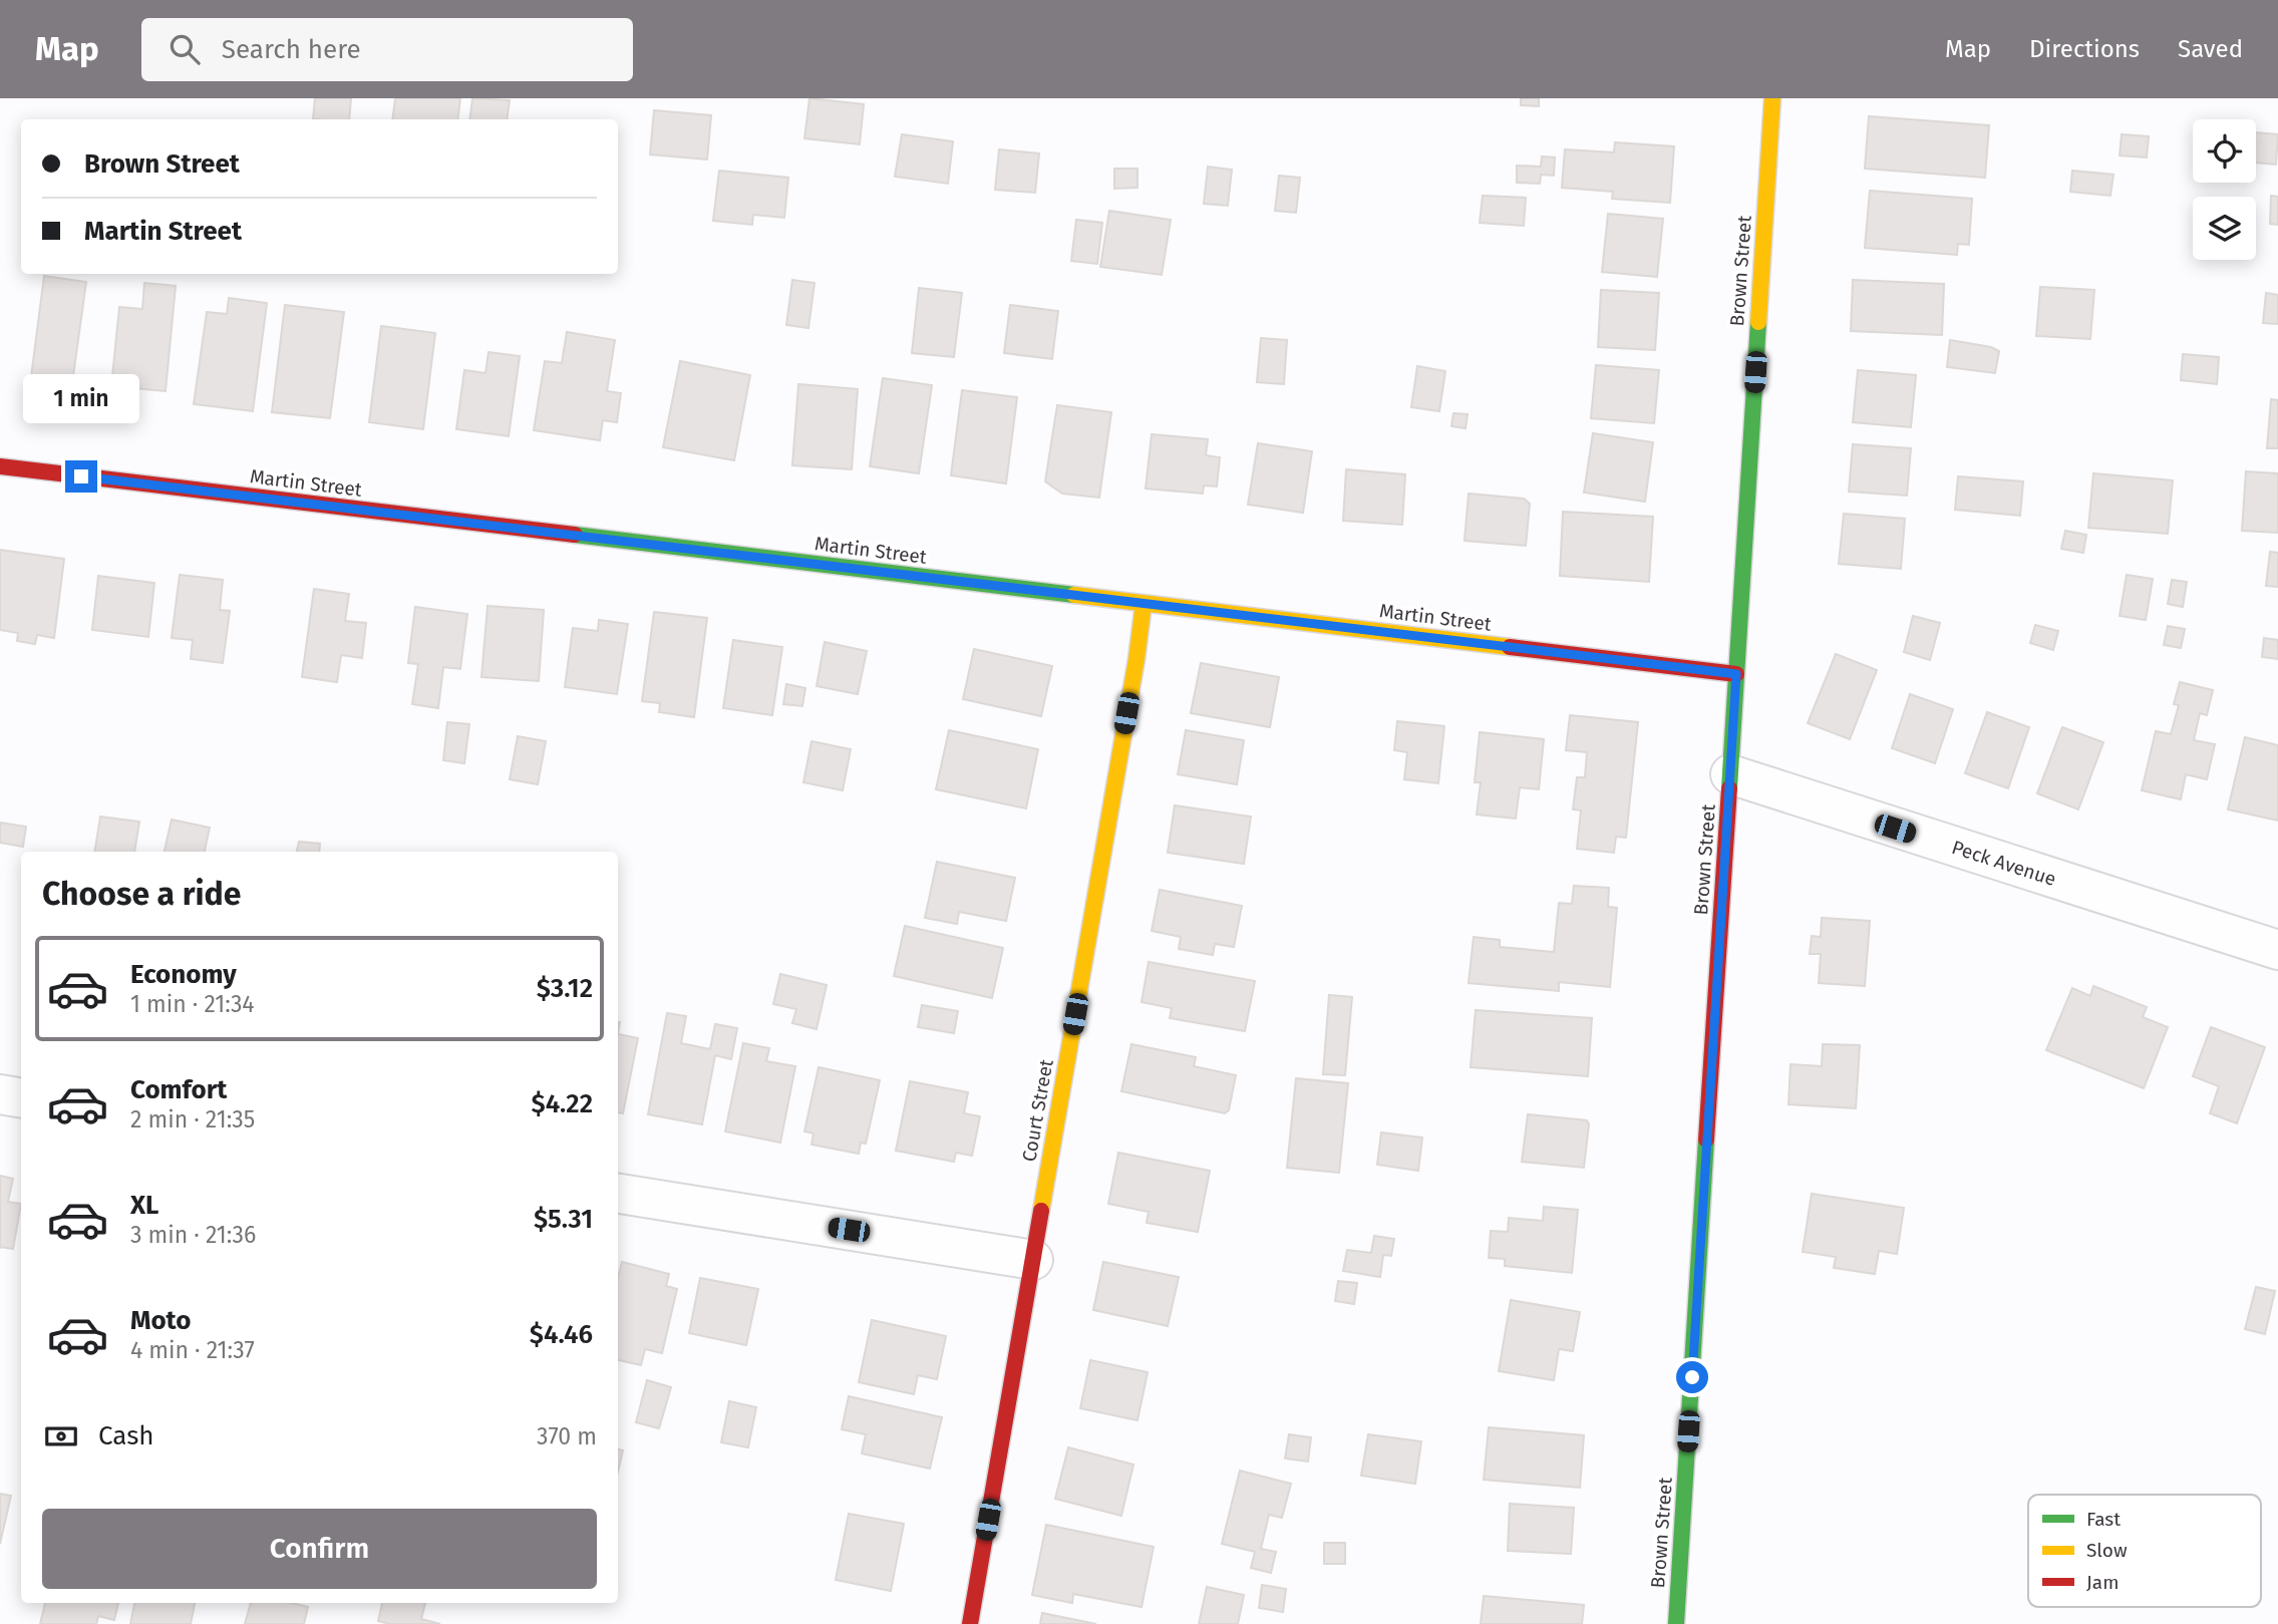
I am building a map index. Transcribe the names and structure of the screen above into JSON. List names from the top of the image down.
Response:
{
  "streets": {
    "street": [
      "Brown Street",
      "Martin Street",
      "Peck Avenue",
      "Court Street"
    ]
  },
  "crossings": [
    ["Brown Street", "Martin Street"],
    ["Brown Street", "Peck Avenue"],
    ["Martin Street", "Court Street"]
  ],
  "legend": ["Fast", "Slow", "Jam"],
  "page": {
    "header": "Map",
    "search": "Search here",
    "nav": ["Map", "Directions", "Saved"],
    "banner": ["Brown Street", "Martin Street"],
    "bubble": "1 min",
    "heading": "Choose a ride",
    "list": [
      {
        "name": "Economy",
        "note": "1 min · 21:34",
        "value": "$3.12"
      },
      {
        "name": "Comfort",
        "note": "2 min · 21:35",
        "value": "$4.22"
      },
      {
        "name": "XL",
        "note": "3 min · 21:36",
        "value": "$5.31"
      },
      {
        "name": "Moto",
        "note": "4 min · 21:37",
        "value": "$4.46"
      }
    ],
    "pay": ["Cash", "370 m"],
    "buttons": "Confirm"
  }
}
